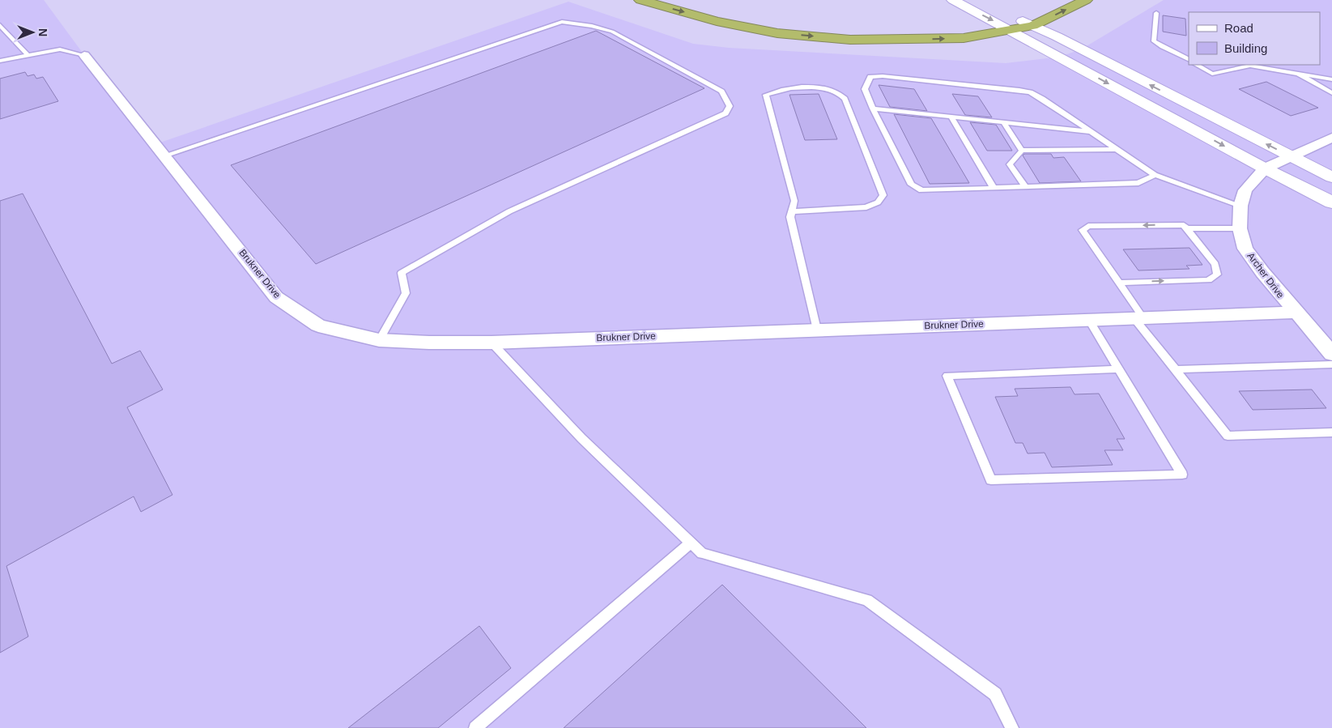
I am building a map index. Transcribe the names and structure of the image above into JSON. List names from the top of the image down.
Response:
{
  "streets": {
    "street": ["Brukner Drive", "Archer Drive"]
  },
  "crossings": [
    ["Brukner Drive", "Archer Drive"]
  ],
  "legend": ["Road", "Building"],
  "north": "right"
}
